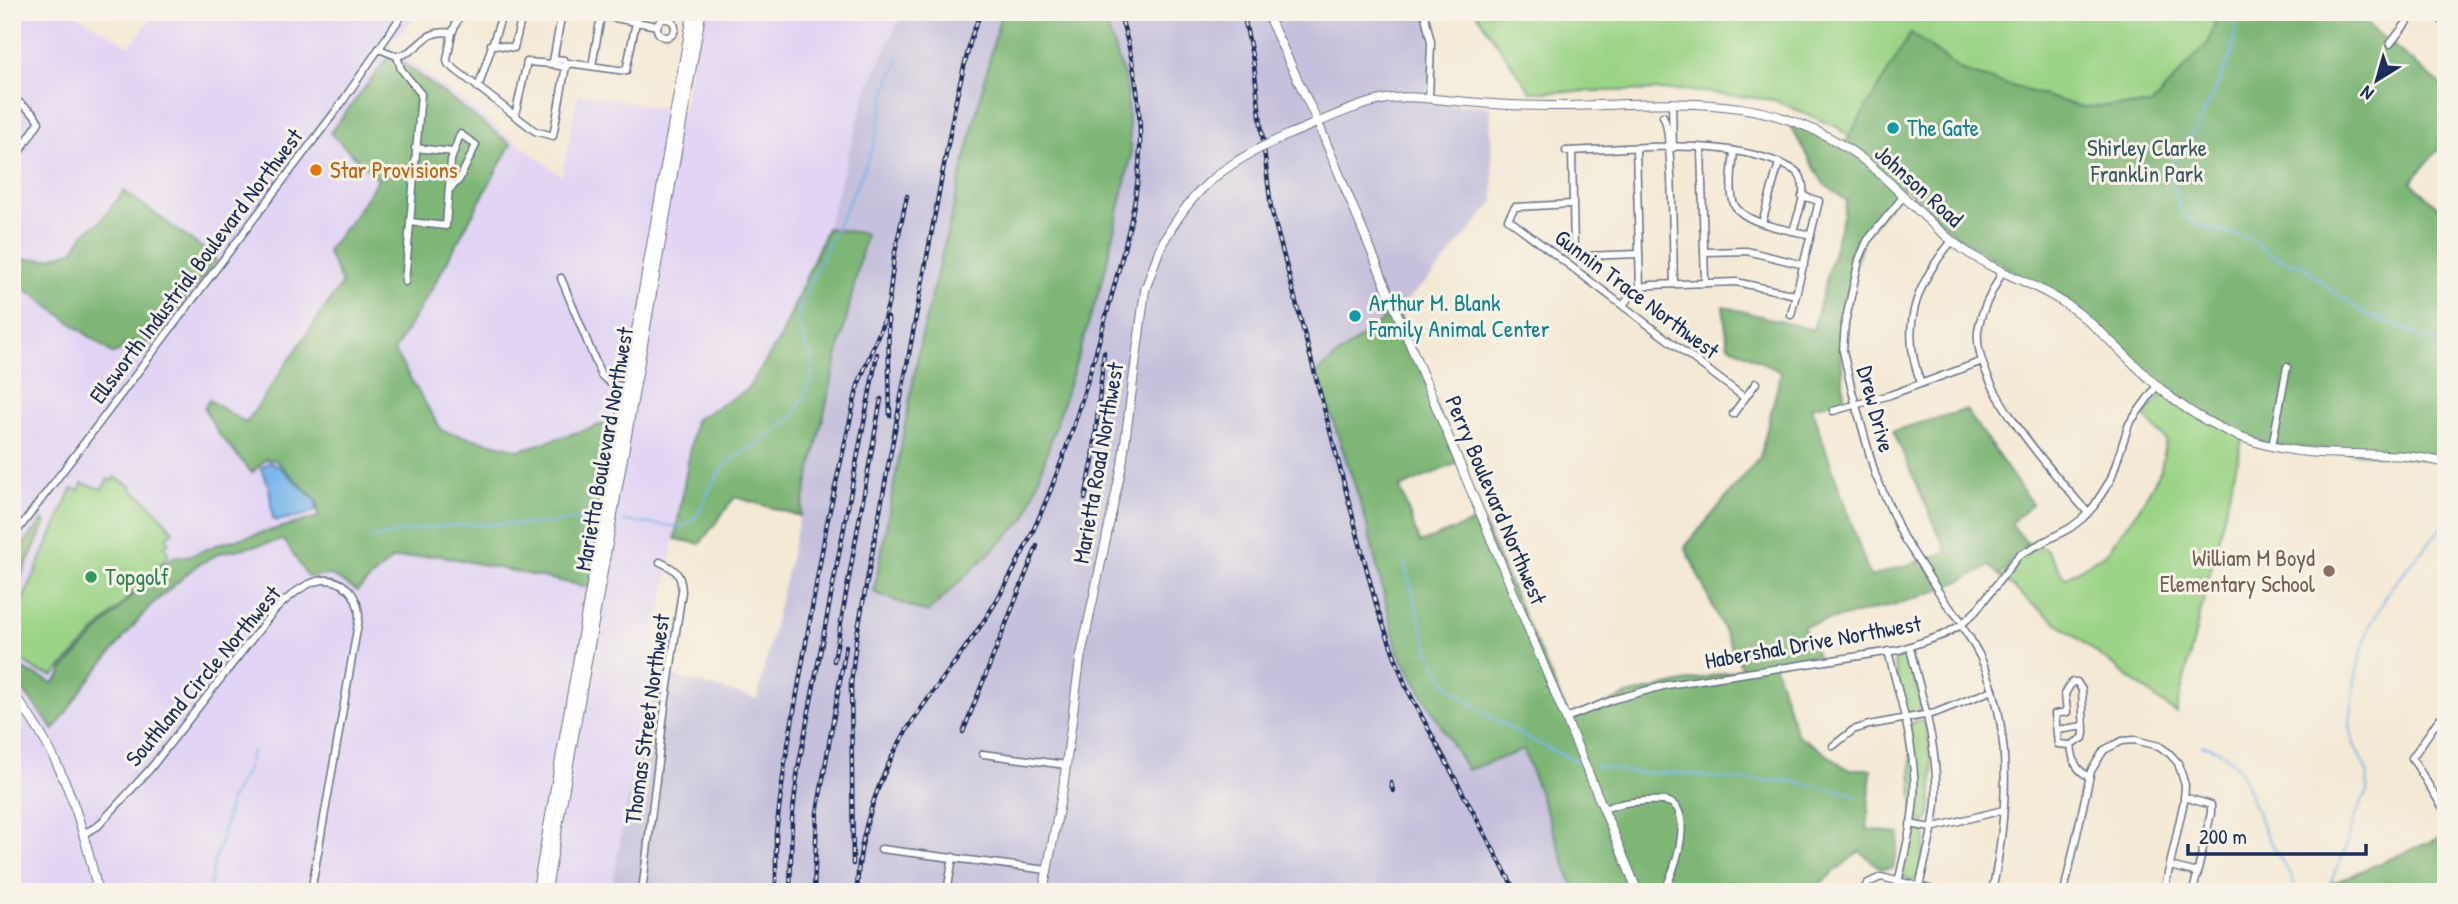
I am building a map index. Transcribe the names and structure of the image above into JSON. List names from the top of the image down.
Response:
{
  "streets": {
    "main road": ["Marietta Boulevard Northwest"],
    "street": [
      "Johnson Road",
      "Ellsworth Industrial Boulevard Northwest",
      "Gunnin Trace Northwest",
      "Drew Drive",
      "Marietta Road Northwest",
      "Perry Boulevard Northwest",
      "Habershal Drive Northwest",
      "Southland Circle Northwest",
      "Thomas Street Northwest"
    ]
  },
  "crossings": [
    ["Johnson Road", "Drew Drive"],
    ["Johnson Road", "Marietta Road Northwest"],
    ["Johnson Road", "Perry Boulevard Northwest"],
    ["Johnson Road", "Habershal Drive Northwest"],
    ["Drew Drive", "Habershal Drive Northwest"],
    ["Marietta Road Northwest", "Perry Boulevard Northwest"],
    ["Perry Boulevard Northwest", "Habershal Drive Northwest"]
  ],
  "parks": ["Shirley Clarke Franklin Park"],
  "places": [
    "The Gate",
    "Star Provisions",
    "Arthur M. Blank Family Animal Center",
    "William M Boyd Elementary School",
    "Topgolf"
  ],
  "scale_bar": "200 m",
  "north": "bottom left"
}
